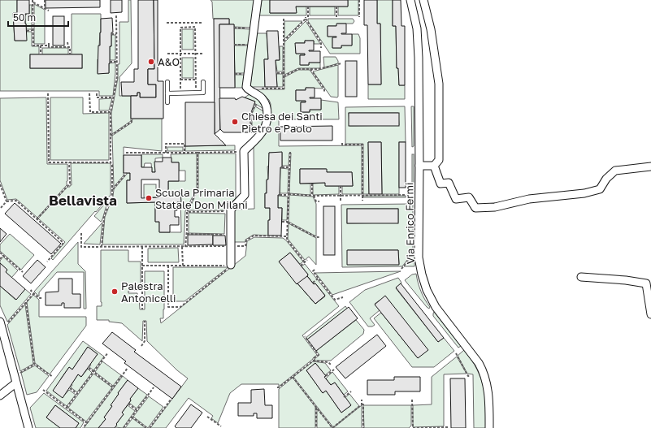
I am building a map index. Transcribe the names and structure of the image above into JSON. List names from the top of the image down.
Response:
{
  "streets": {
    "street": ["Via Enrico Fermi"]
  },
  "districts": ["Bellavista"],
  "places": [
    "A&O",
    "Chiesa dei Santi Pietro e Paolo",
    "Scuola Primaria Statale Don Milani",
    "Palestra Antonicelli"
  ],
  "scale_bar": "50 m"
}
